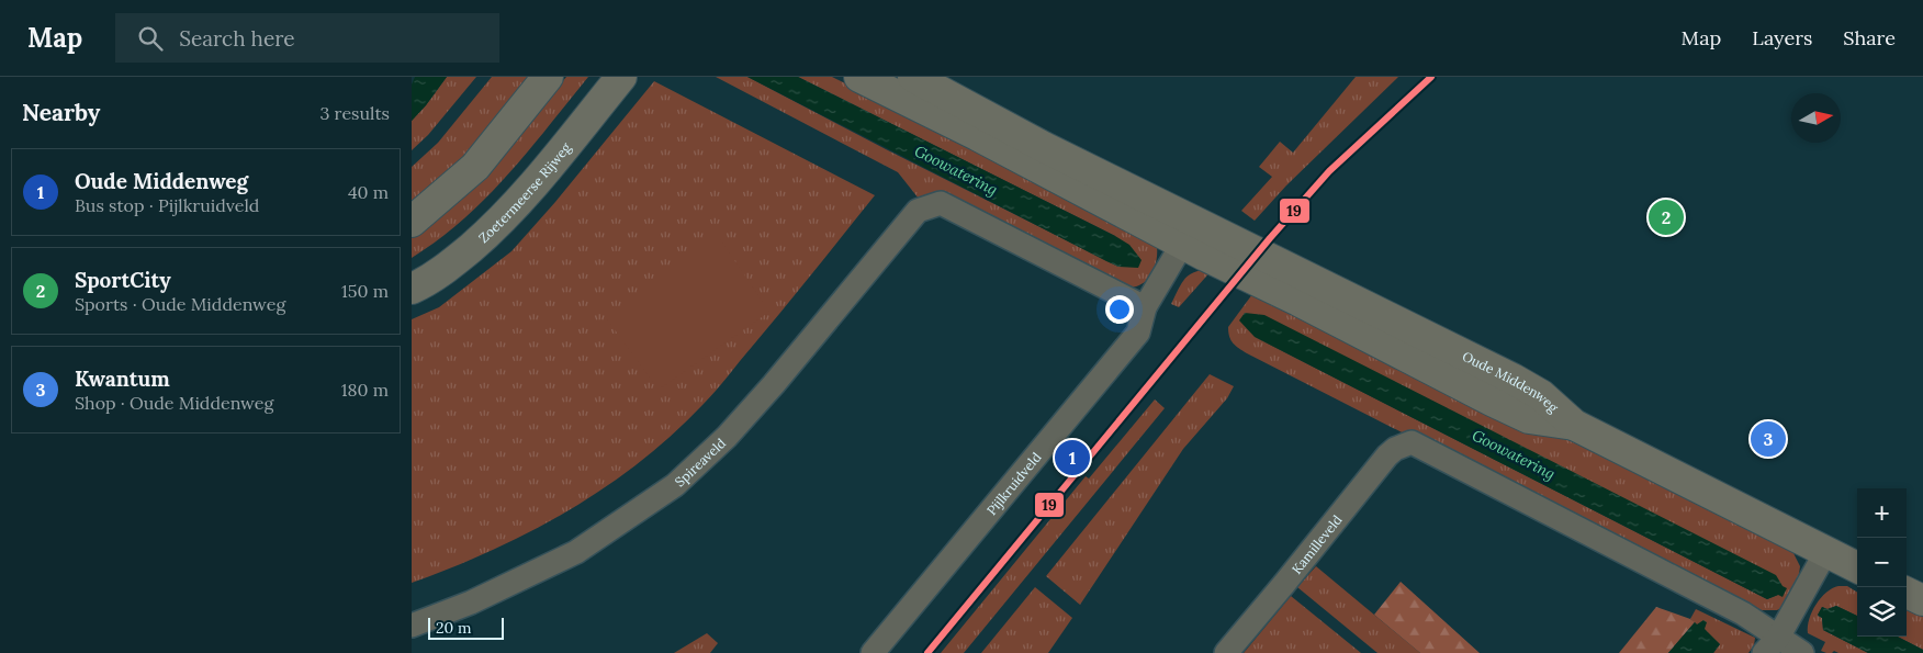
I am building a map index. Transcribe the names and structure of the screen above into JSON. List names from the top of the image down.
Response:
{
  "streets": {
    "street": [
      "Zoetermeerse Rijweg",
      "Oude Middenweg",
      "Spireaveld",
      "Pijlkruidveld",
      "Kamilleveld"
    ]
  },
  "crossings": [
    ["Oude Middenweg", "Pijlkruidveld"],
    ["Spireaveld", "Pijlkruidveld"]
  ],
  "water": ["Goowatering"],
  "lines": ["transit line 19"],
  "scale_bar": "20 m",
  "north": "right",
  "page": {
    "header": "Map",
    "search": "Search here",
    "nav": ["Map", "Layers", "Share"],
    "heading": ["Nearby", "3 results"],
    "list": [
      {
        "mark": "1",
        "name": "Oude Middenweg",
        "note": "Bus stop · Pijlkruidveld",
        "value": "40 m"
      },
      {
        "mark": "2",
        "name": "SportCity",
        "note": "Sports · Oude Middenweg",
        "value": "150 m"
      },
      {
        "mark": "3",
        "name": "Kwantum",
        "note": "Shop · Oude Middenweg",
        "value": "180 m"
      }
    ],
    "pins": ["2", "3", "1"],
    "map_buttons": ["+", "−"],
    "scale": "20 m"
  }
}
